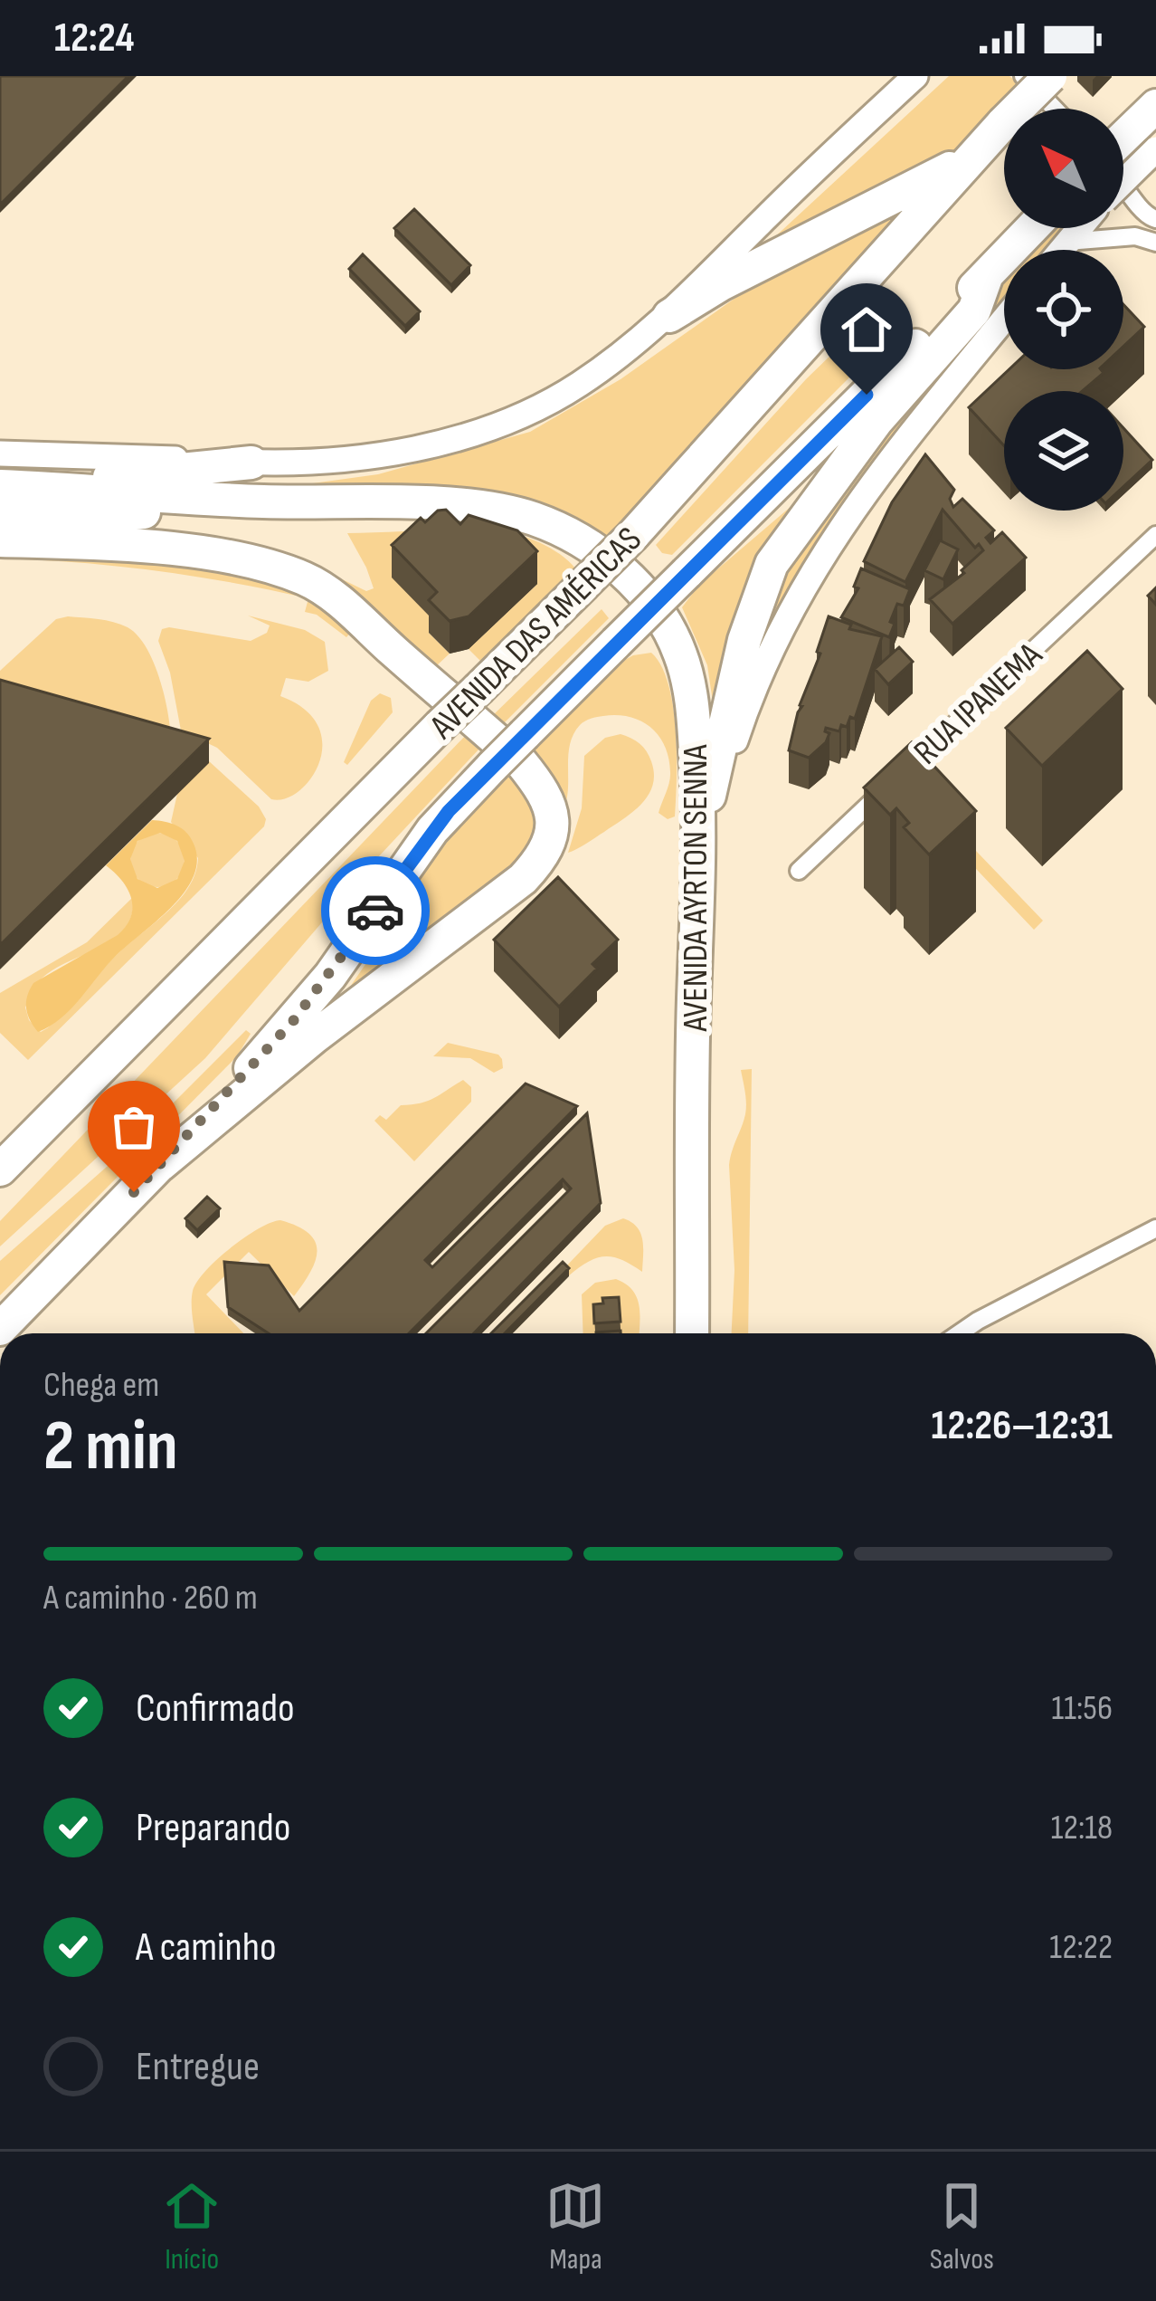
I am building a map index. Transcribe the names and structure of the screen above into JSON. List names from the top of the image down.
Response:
{
  "streets": {
    "highway": ["AVENIDA DAS AMÉRICAS", "AVENIDA AYRTON SENNA"],
    "street": ["RUA IPANEMA"]
  },
  "north": "top left",
  "page": {
    "status": "12:24",
    "heading": ["2 min", "Chega em", "12:26–12:31"],
    "bar": "A caminho · 260 m",
    "list": [
      ["Confirmado", "11:56"],
      ["Preparando", "12:18"],
      ["A caminho", "12:22"],
      "Entregue"
    ],
    "tabs": ["Início", "Mapa", "Salvos"]
  }
}
